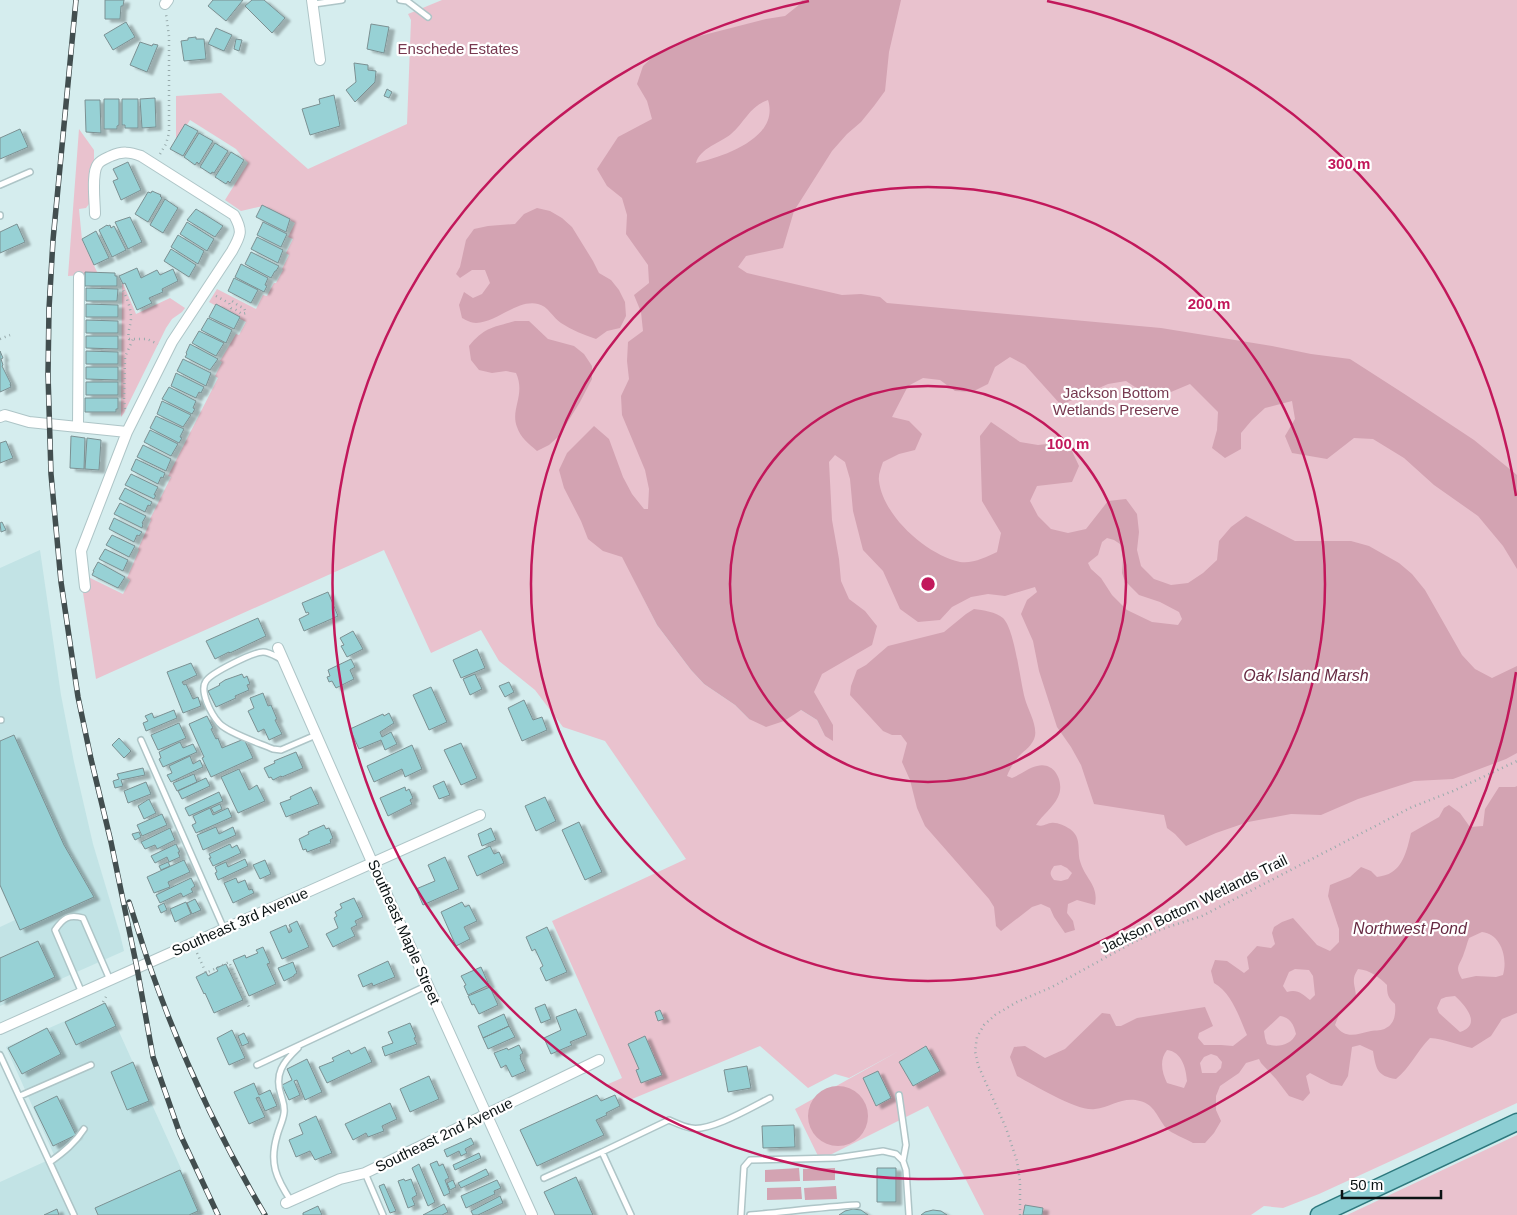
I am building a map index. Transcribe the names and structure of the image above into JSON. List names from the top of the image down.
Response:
{
  "streets": {
    "street": ["Southeast 3rd Avenue", "Southeast Maple Street", "Southeast 2nd Avenue"],
    "path": ["Jackson Bottom Wetlands Trail"]
  },
  "crossings": [
    ["Southeast 3rd Avenue", "Southeast Maple Street"],
    ["Southeast Maple Street", "Southeast 2nd Avenue"]
  ],
  "water": ["Oak Island Marsh", "Northwest Pond"],
  "parks": ["Enschede Estates", "Jackson Bottom Wetlands Preserve"],
  "scale_bar": "50 m",
  "rings": ["300 m", "200 m", "100 m"]
}
